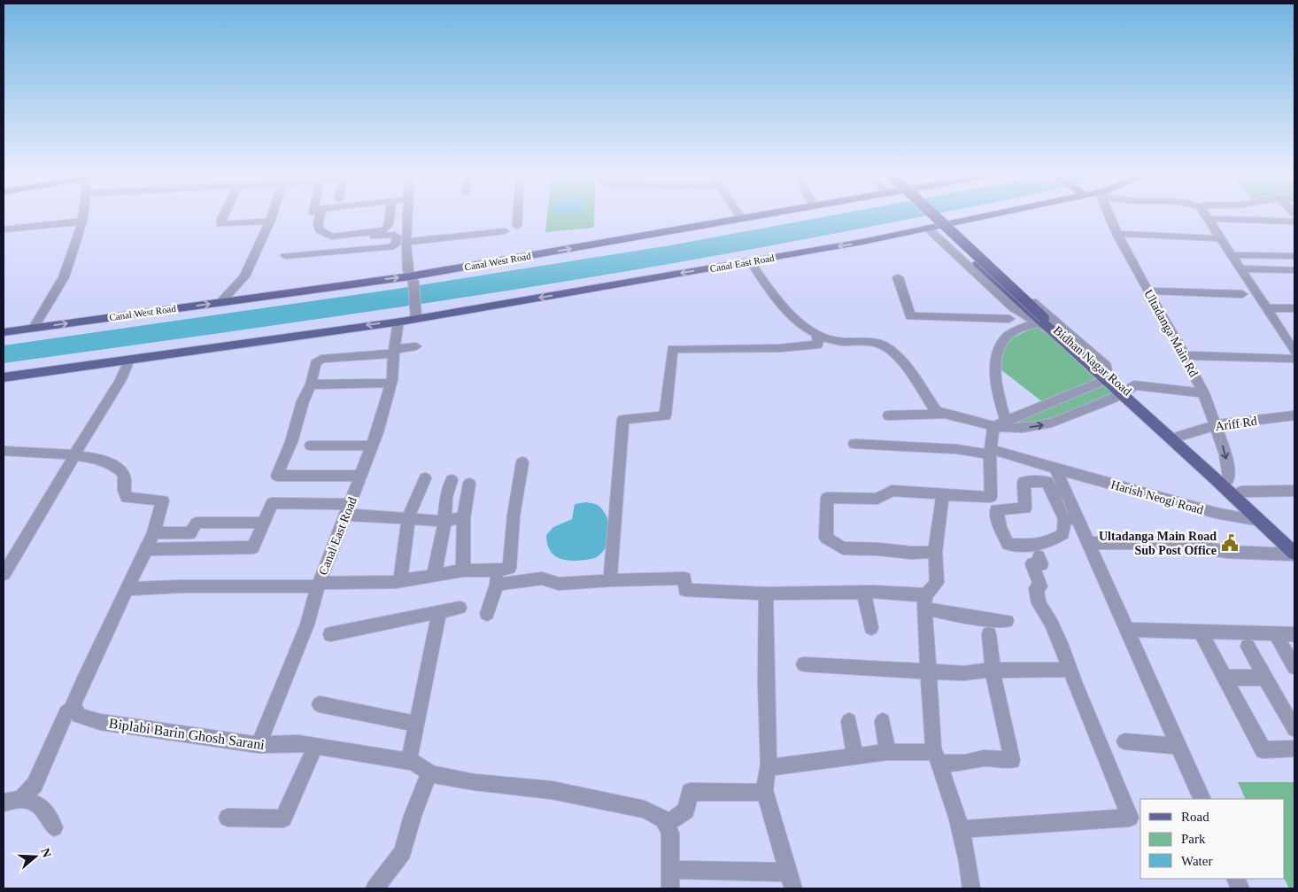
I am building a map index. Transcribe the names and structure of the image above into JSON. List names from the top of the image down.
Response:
{
  "streets": {
    "main road": ["Canal West Road", "Canal East Road", "Bidhan Nagar Road"],
    "street": [
      "Ultadanga Main Rd",
      "Ariff Rd",
      "Harish Neogi Road",
      "Biplabi Barin Ghosh Sarani"
    ]
  },
  "crossings": [
    ["Canal East Road", "Biplabi Barin Ghosh Sarani"],
    ["Ultadanga Main Rd", "Bidhan Nagar Road"],
    ["Ultadanga Main Rd", "Ariff Rd"],
    ["Bidhan Nagar Road", "Ariff Rd"],
    ["Bidhan Nagar Road", "Harish Neogi Road"]
  ],
  "one_way": ["Canal West Road", "Canal East Road"],
  "places": {
    "public building": ["Ultadanga Main Road Sub Post Office"]
  },
  "legend": ["Road", "Park", "Water"],
  "north": "right"
}
